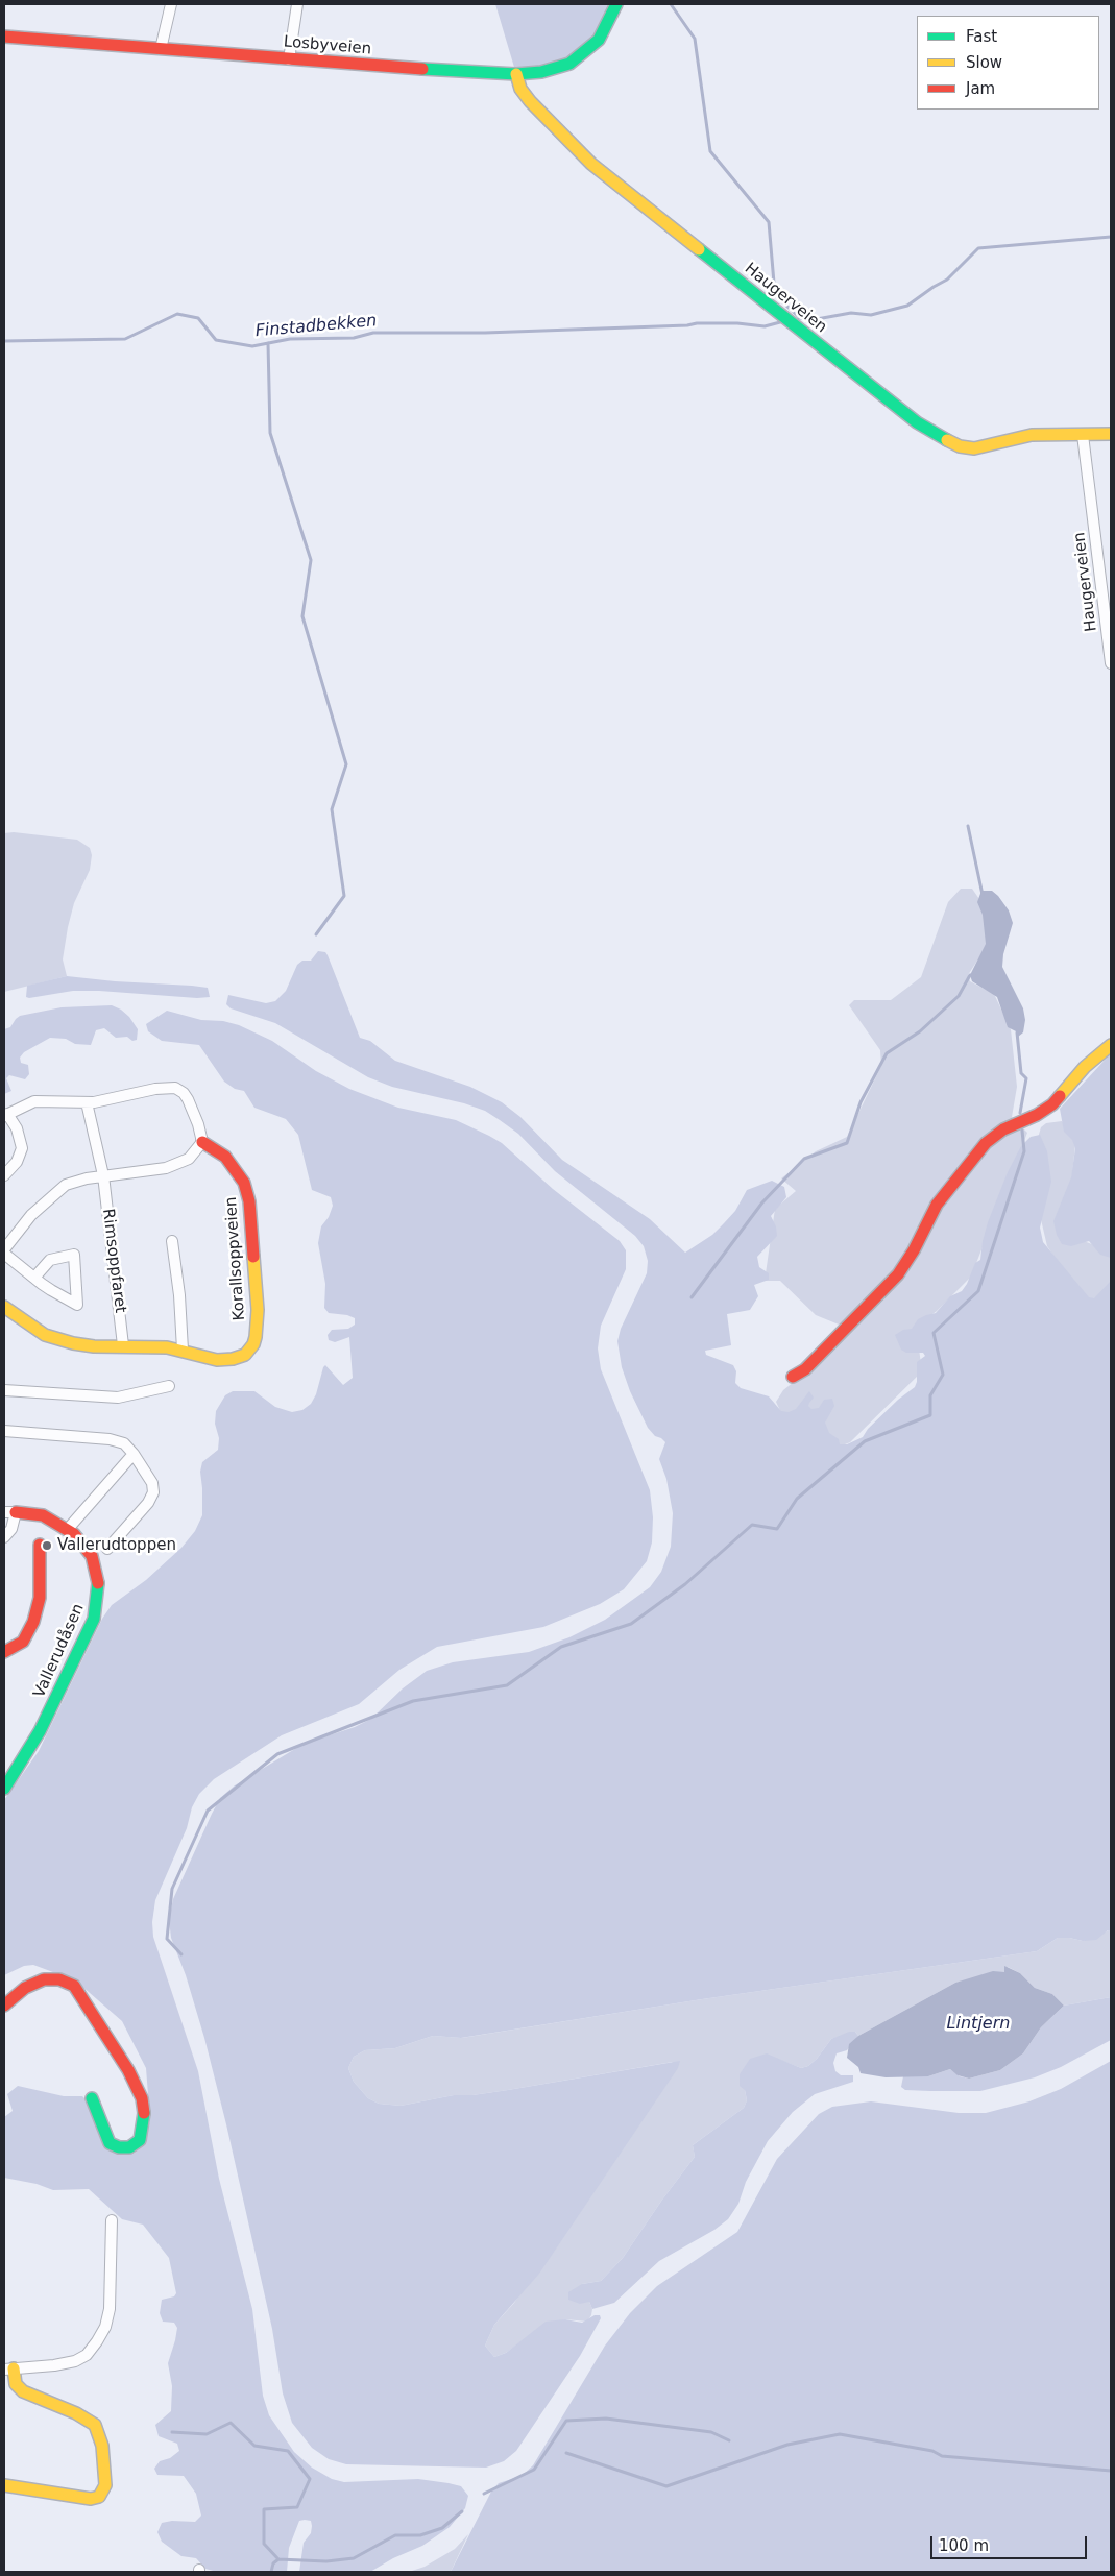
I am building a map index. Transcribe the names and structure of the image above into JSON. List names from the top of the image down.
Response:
{
  "streets": {
    "street": [
      "Losbyveien",
      "Haugerveien",
      "Korallsoppveien",
      "Rimsoppfaret",
      "Vallerudåsen"
    ]
  },
  "crossings": [
    ["Losbyveien", "Haugerveien"],
    ["Korallsoppveien", "Rimsoppfaret"]
  ],
  "water": ["Finstadbekken", "Lintjern"],
  "places": ["Vallerudtoppen"],
  "legend": ["Fast", "Slow", "Jam"],
  "scale_bar": "100 m"
}
